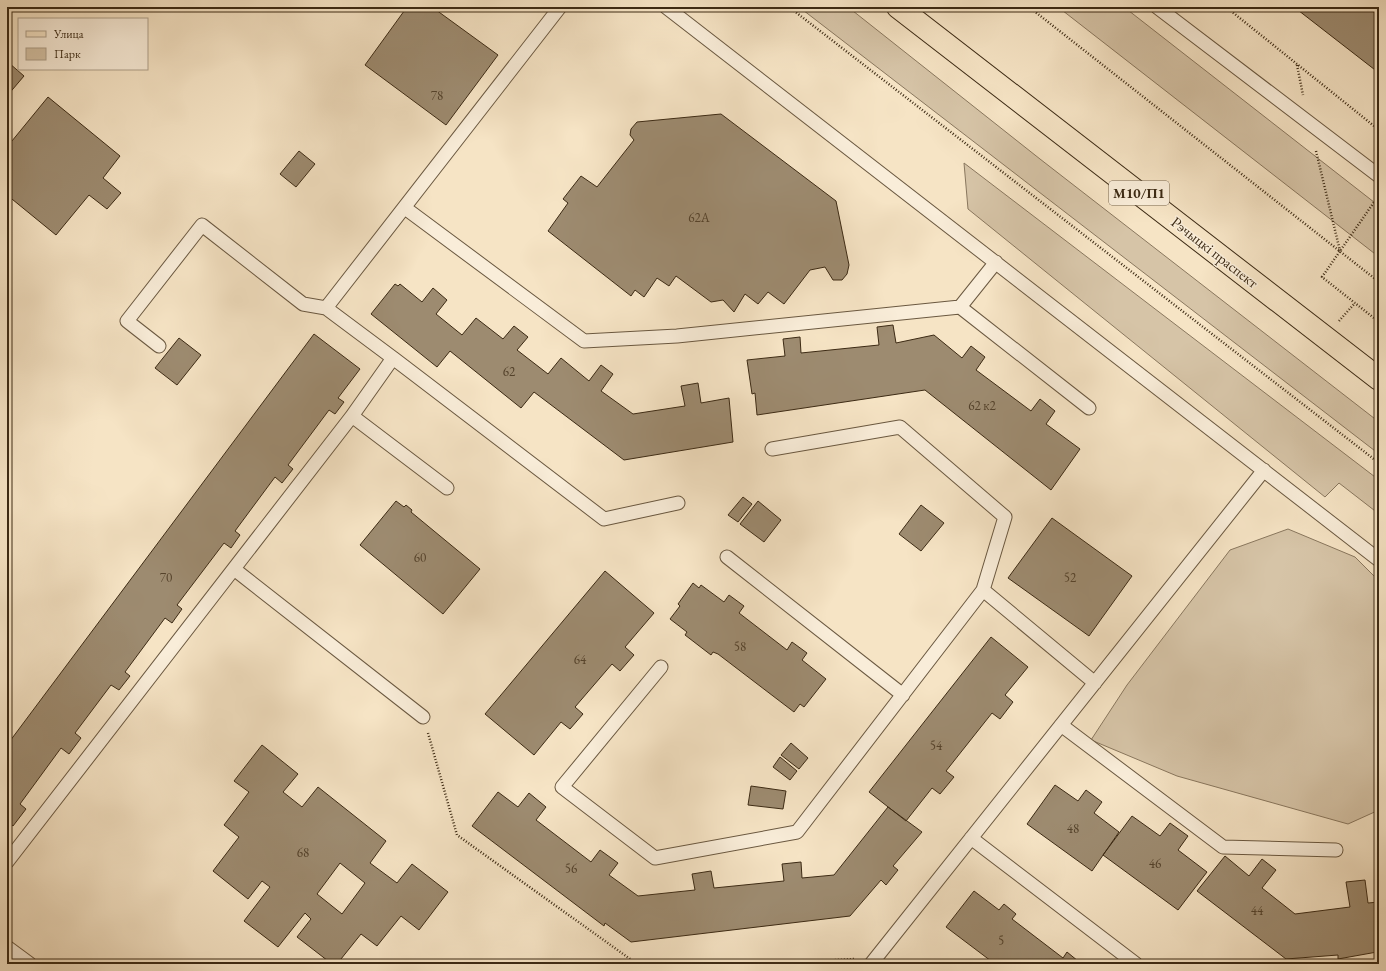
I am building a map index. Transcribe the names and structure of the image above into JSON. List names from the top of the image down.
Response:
{
  "streets": {
    "main road": ["М10/П1", "Рэчыцкі праспект"]
  },
  "house_numbers": [
    "78",
    "62А",
    "62",
    "62 к2",
    "60",
    "70",
    "52",
    "58",
    "64",
    "54",
    "48",
    "68",
    "46",
    "56",
    "44",
    "5"
  ],
  "legend": ["Улица", "Парк"]
}
